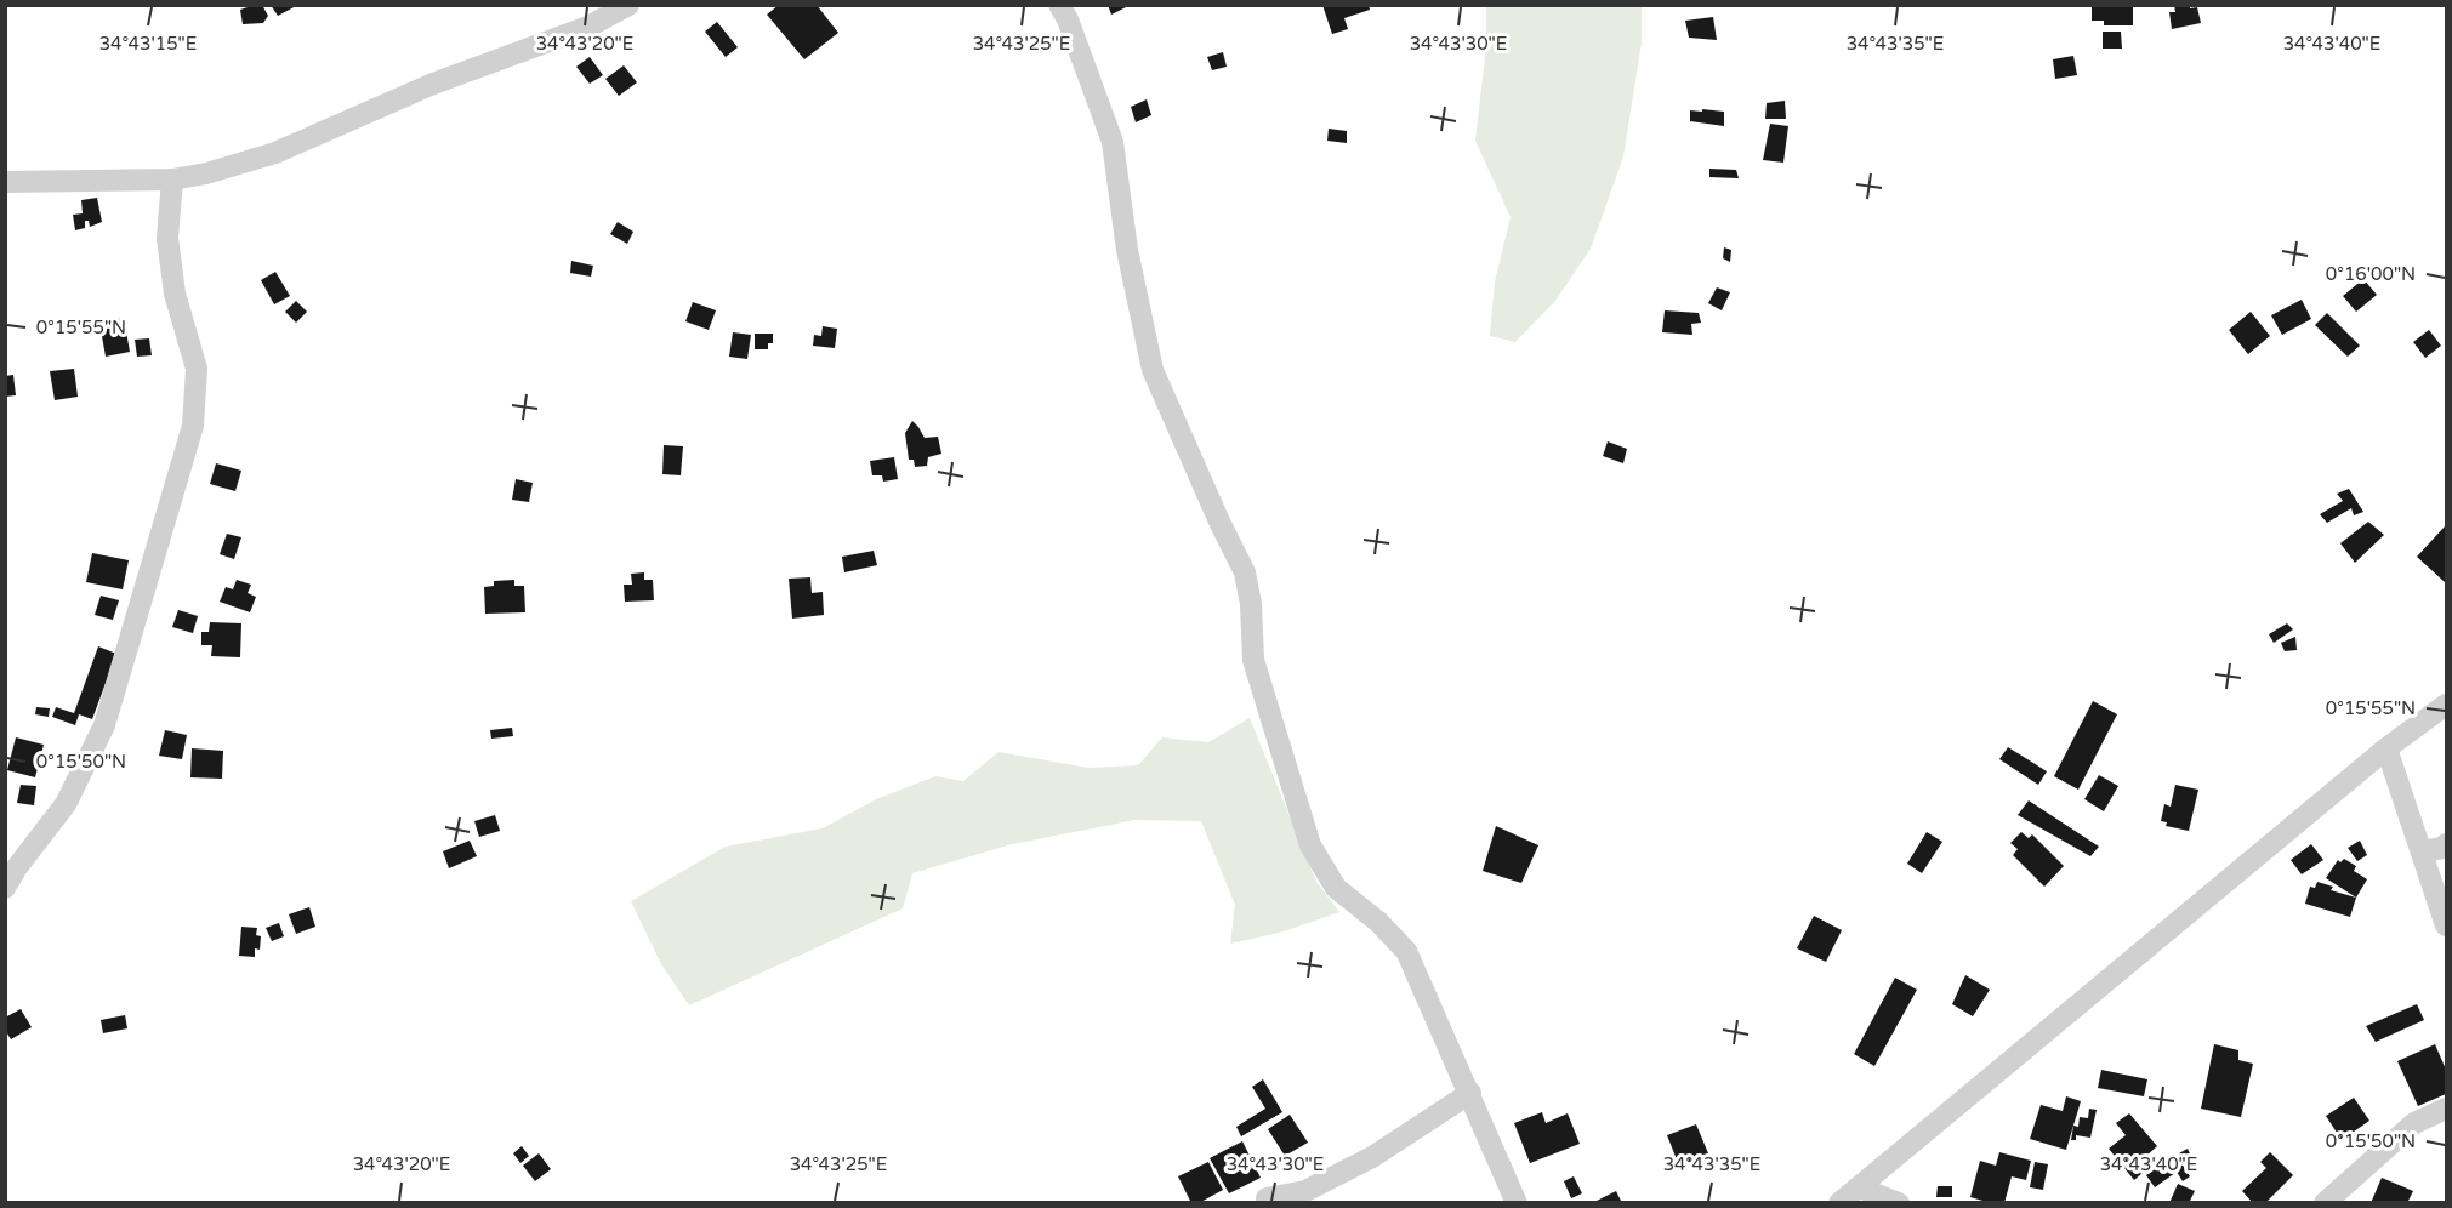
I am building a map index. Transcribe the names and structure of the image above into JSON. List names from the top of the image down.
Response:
{
  "coordinates": [
    "34°43'15\"E",
    "34°43'20\"E",
    "34°43'25\"E",
    "34°43'30\"E",
    "34°43'35\"E",
    "34°43'40\"E",
    "0°16'00\"N",
    "0°15'55\"N",
    "0°15'50\"N"
  ]
}
